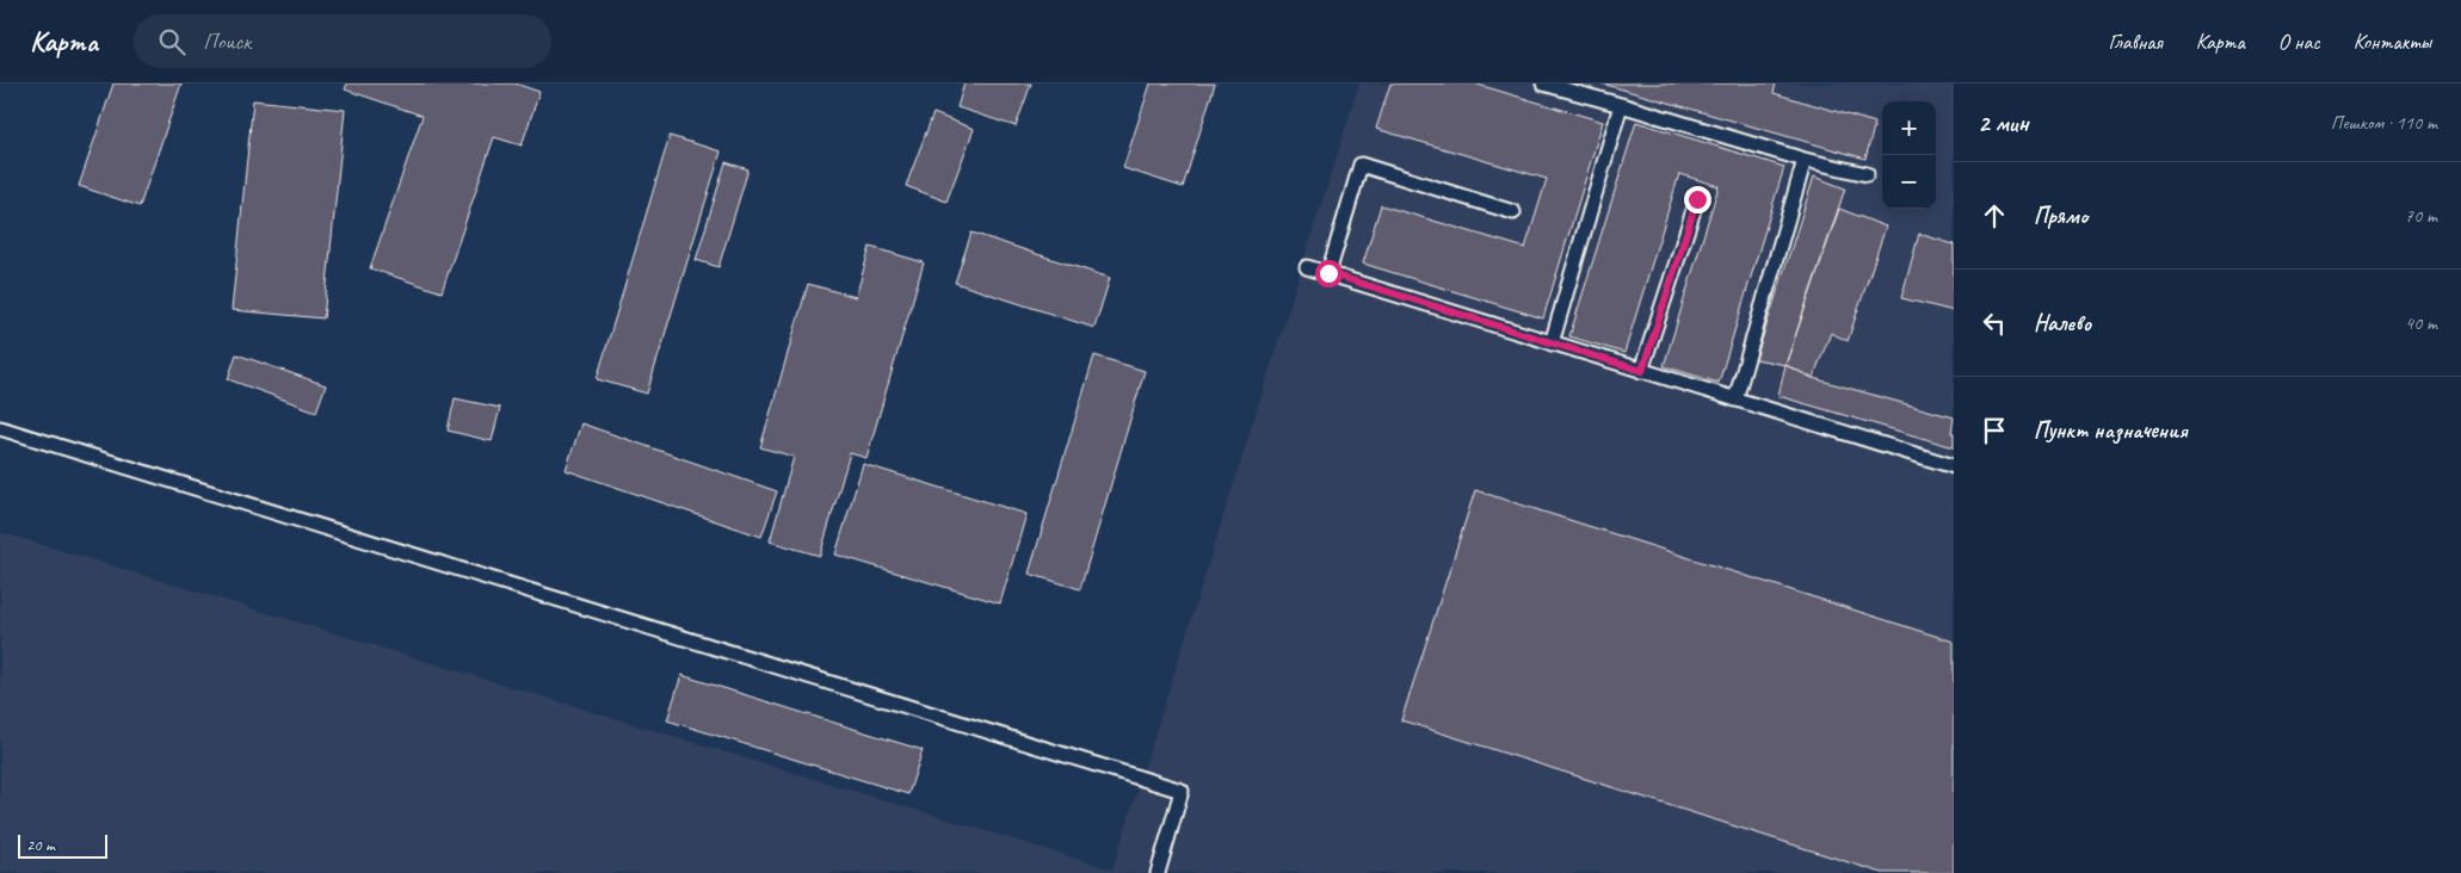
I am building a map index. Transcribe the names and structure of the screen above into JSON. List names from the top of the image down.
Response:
{
  "scale_bar": "20 m",
  "page": {
    "header": "Карта",
    "search": "Поиск",
    "nav": [
      "Главная",
      "Карта",
      "О нас",
      "Контакты"
    ],
    "heading": ["2 мин", "Пешком · 110 m"],
    "map_buttons": ["+", "−"],
    "list": [
      ["Прямо", "70 m"],
      ["Налево", "40 m"],
      "Пункт назначения"
    ],
    "scale": "20 m"
  }
}
